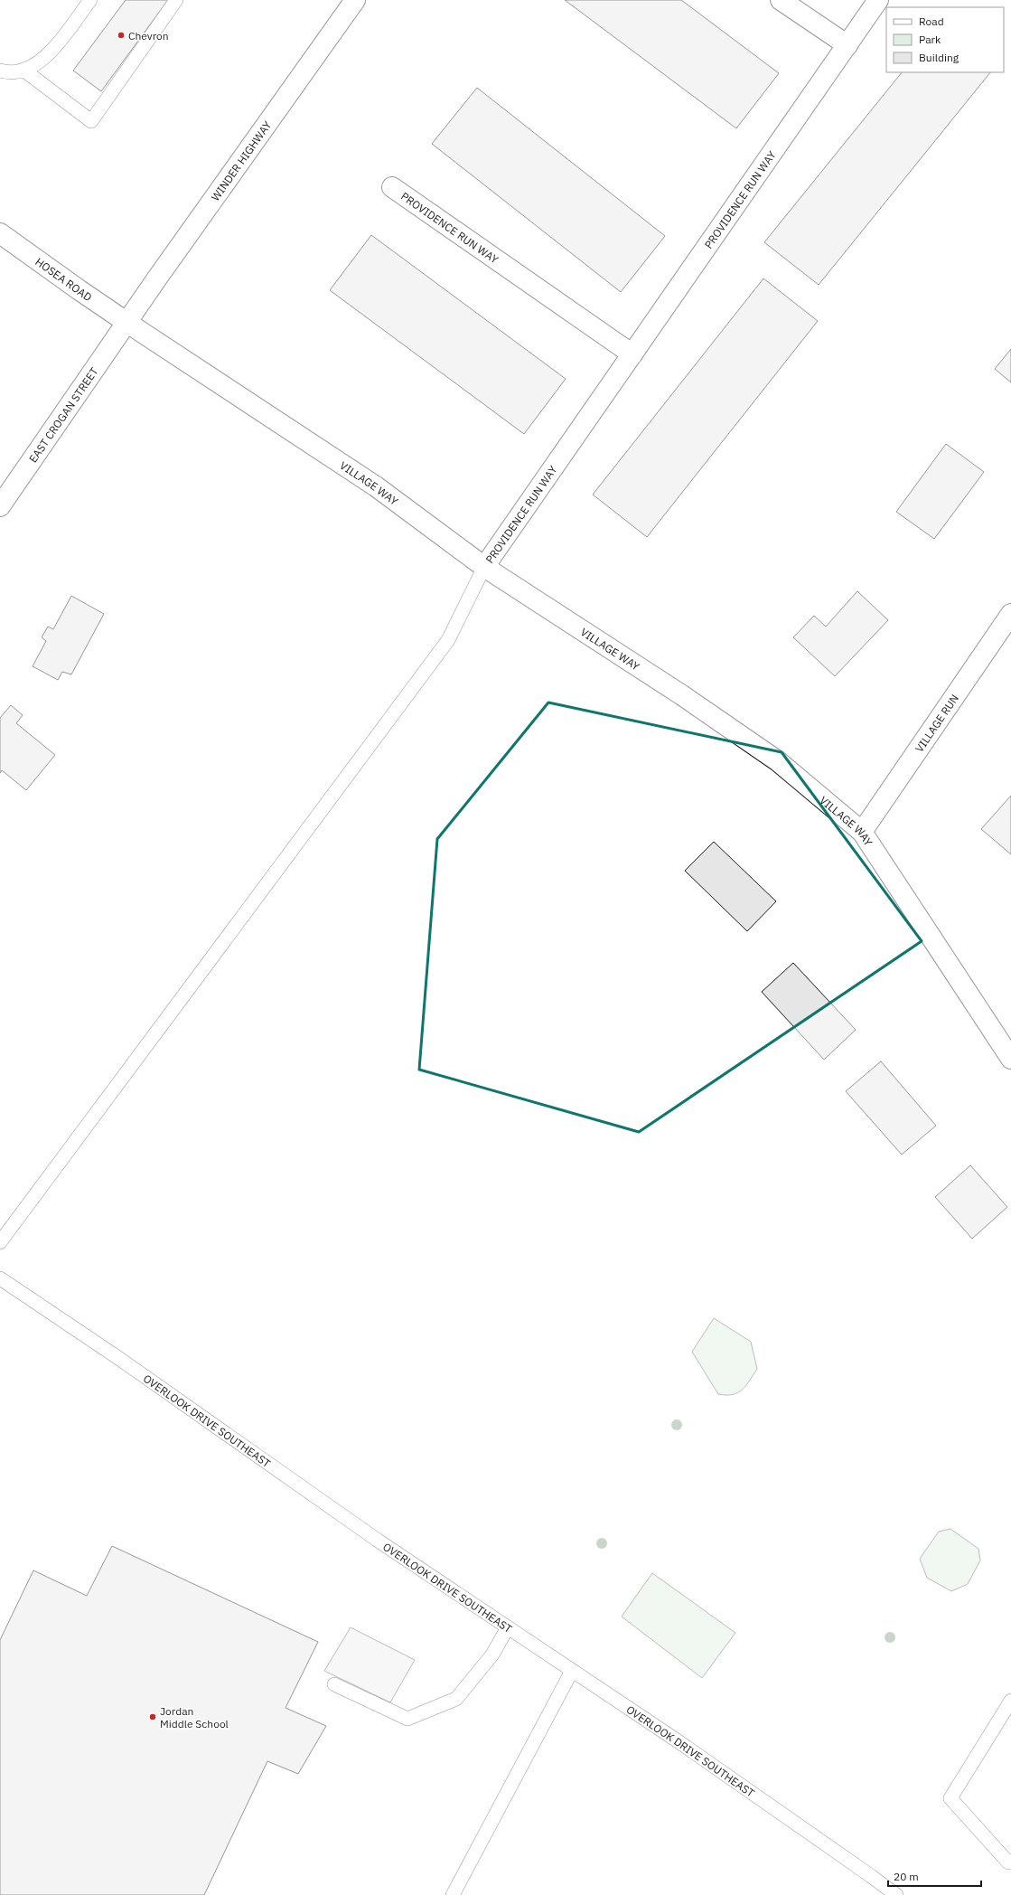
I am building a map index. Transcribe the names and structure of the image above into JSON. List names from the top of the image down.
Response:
{
  "streets": {
    "street": [
      "WINDER HIGHWAY",
      "PROVIDENCE RUN WAY",
      "HOSEA ROAD",
      "EAST CROGAN STREET",
      "VILLAGE WAY",
      "VILLAGE RUN"
    ],
    "lane": ["OVERLOOK DRIVE SOUTHEAST"]
  },
  "crossings": [
    ["WINDER HIGHWAY", "HOSEA ROAD"],
    ["WINDER HIGHWAY", "EAST CROGAN STREET"],
    ["WINDER HIGHWAY", "VILLAGE WAY"],
    ["PROVIDENCE RUN WAY", "VILLAGE WAY"],
    ["HOSEA ROAD", "EAST CROGAN STREET"],
    ["HOSEA ROAD", "VILLAGE WAY"],
    ["EAST CROGAN STREET", "VILLAGE WAY"],
    ["VILLAGE WAY", "VILLAGE RUN"]
  ],
  "places": ["Chevron", "Jordan Middle School"],
  "legend": ["Road", "Park", "Building"],
  "scale_bar": "20 m"
}
